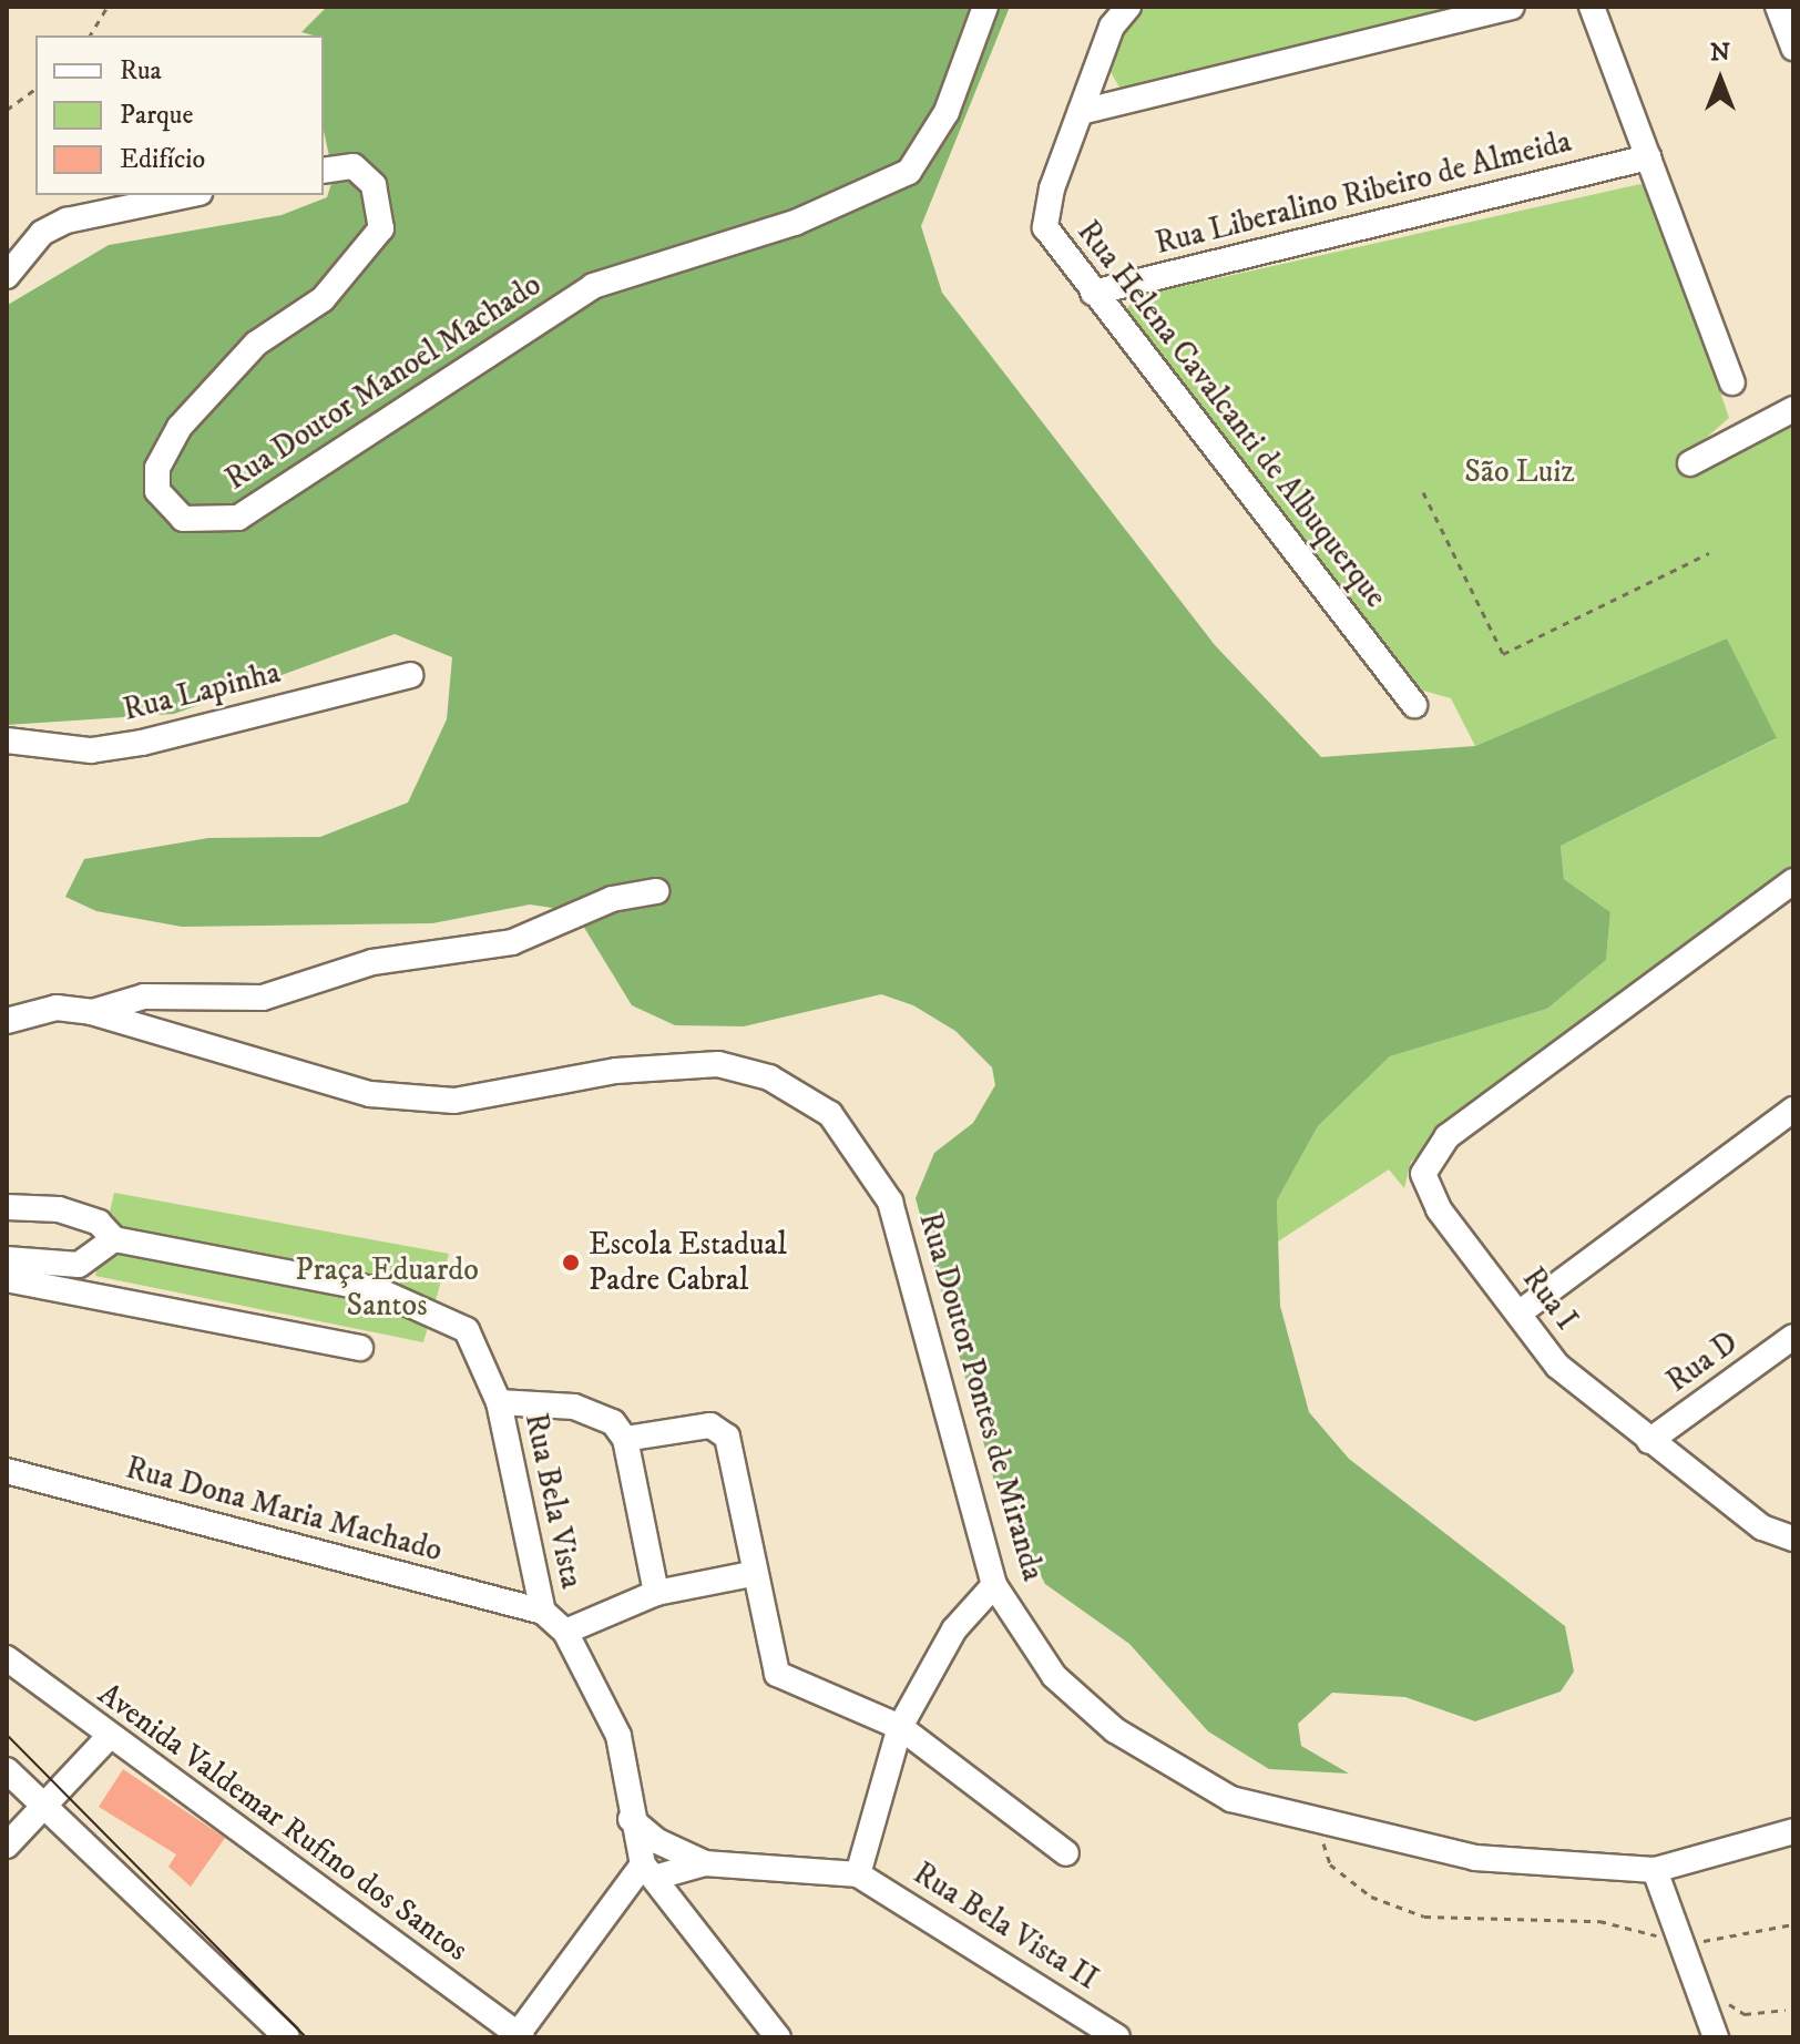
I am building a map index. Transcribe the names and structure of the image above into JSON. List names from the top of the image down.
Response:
{
  "streets": {
    "street": [
      "Rua Liberalino Ribeiro de Almeida",
      "Rua Doutor Manoel Machado",
      "Rua Helena Cavalcanti de Albuquerque",
      "Rua Lapinha",
      "Rua I",
      "Rua D",
      "Rua Doutor Pontes de Miranda",
      "Rua Bela Vista",
      "Rua Dona Maria Machado",
      "Avenida Valdemar Rufino dos Santos",
      "Rua Bela Vista II"
    ]
  },
  "crossings": [
    ["Rua Liberalino Ribeiro de Almeida", "Rua Helena Cavalcanti de Albuquerque"],
    ["Rua I", "Rua D"],
    ["Rua Bela Vista", "Rua Dona Maria Machado"]
  ],
  "parks": ["São Luiz", "Praça Eduardo Santos"],
  "places": ["Escola Estadual Padre Cabral"],
  "legend": ["Rua", "Parque", "Edifício"],
  "north": "top"
}
